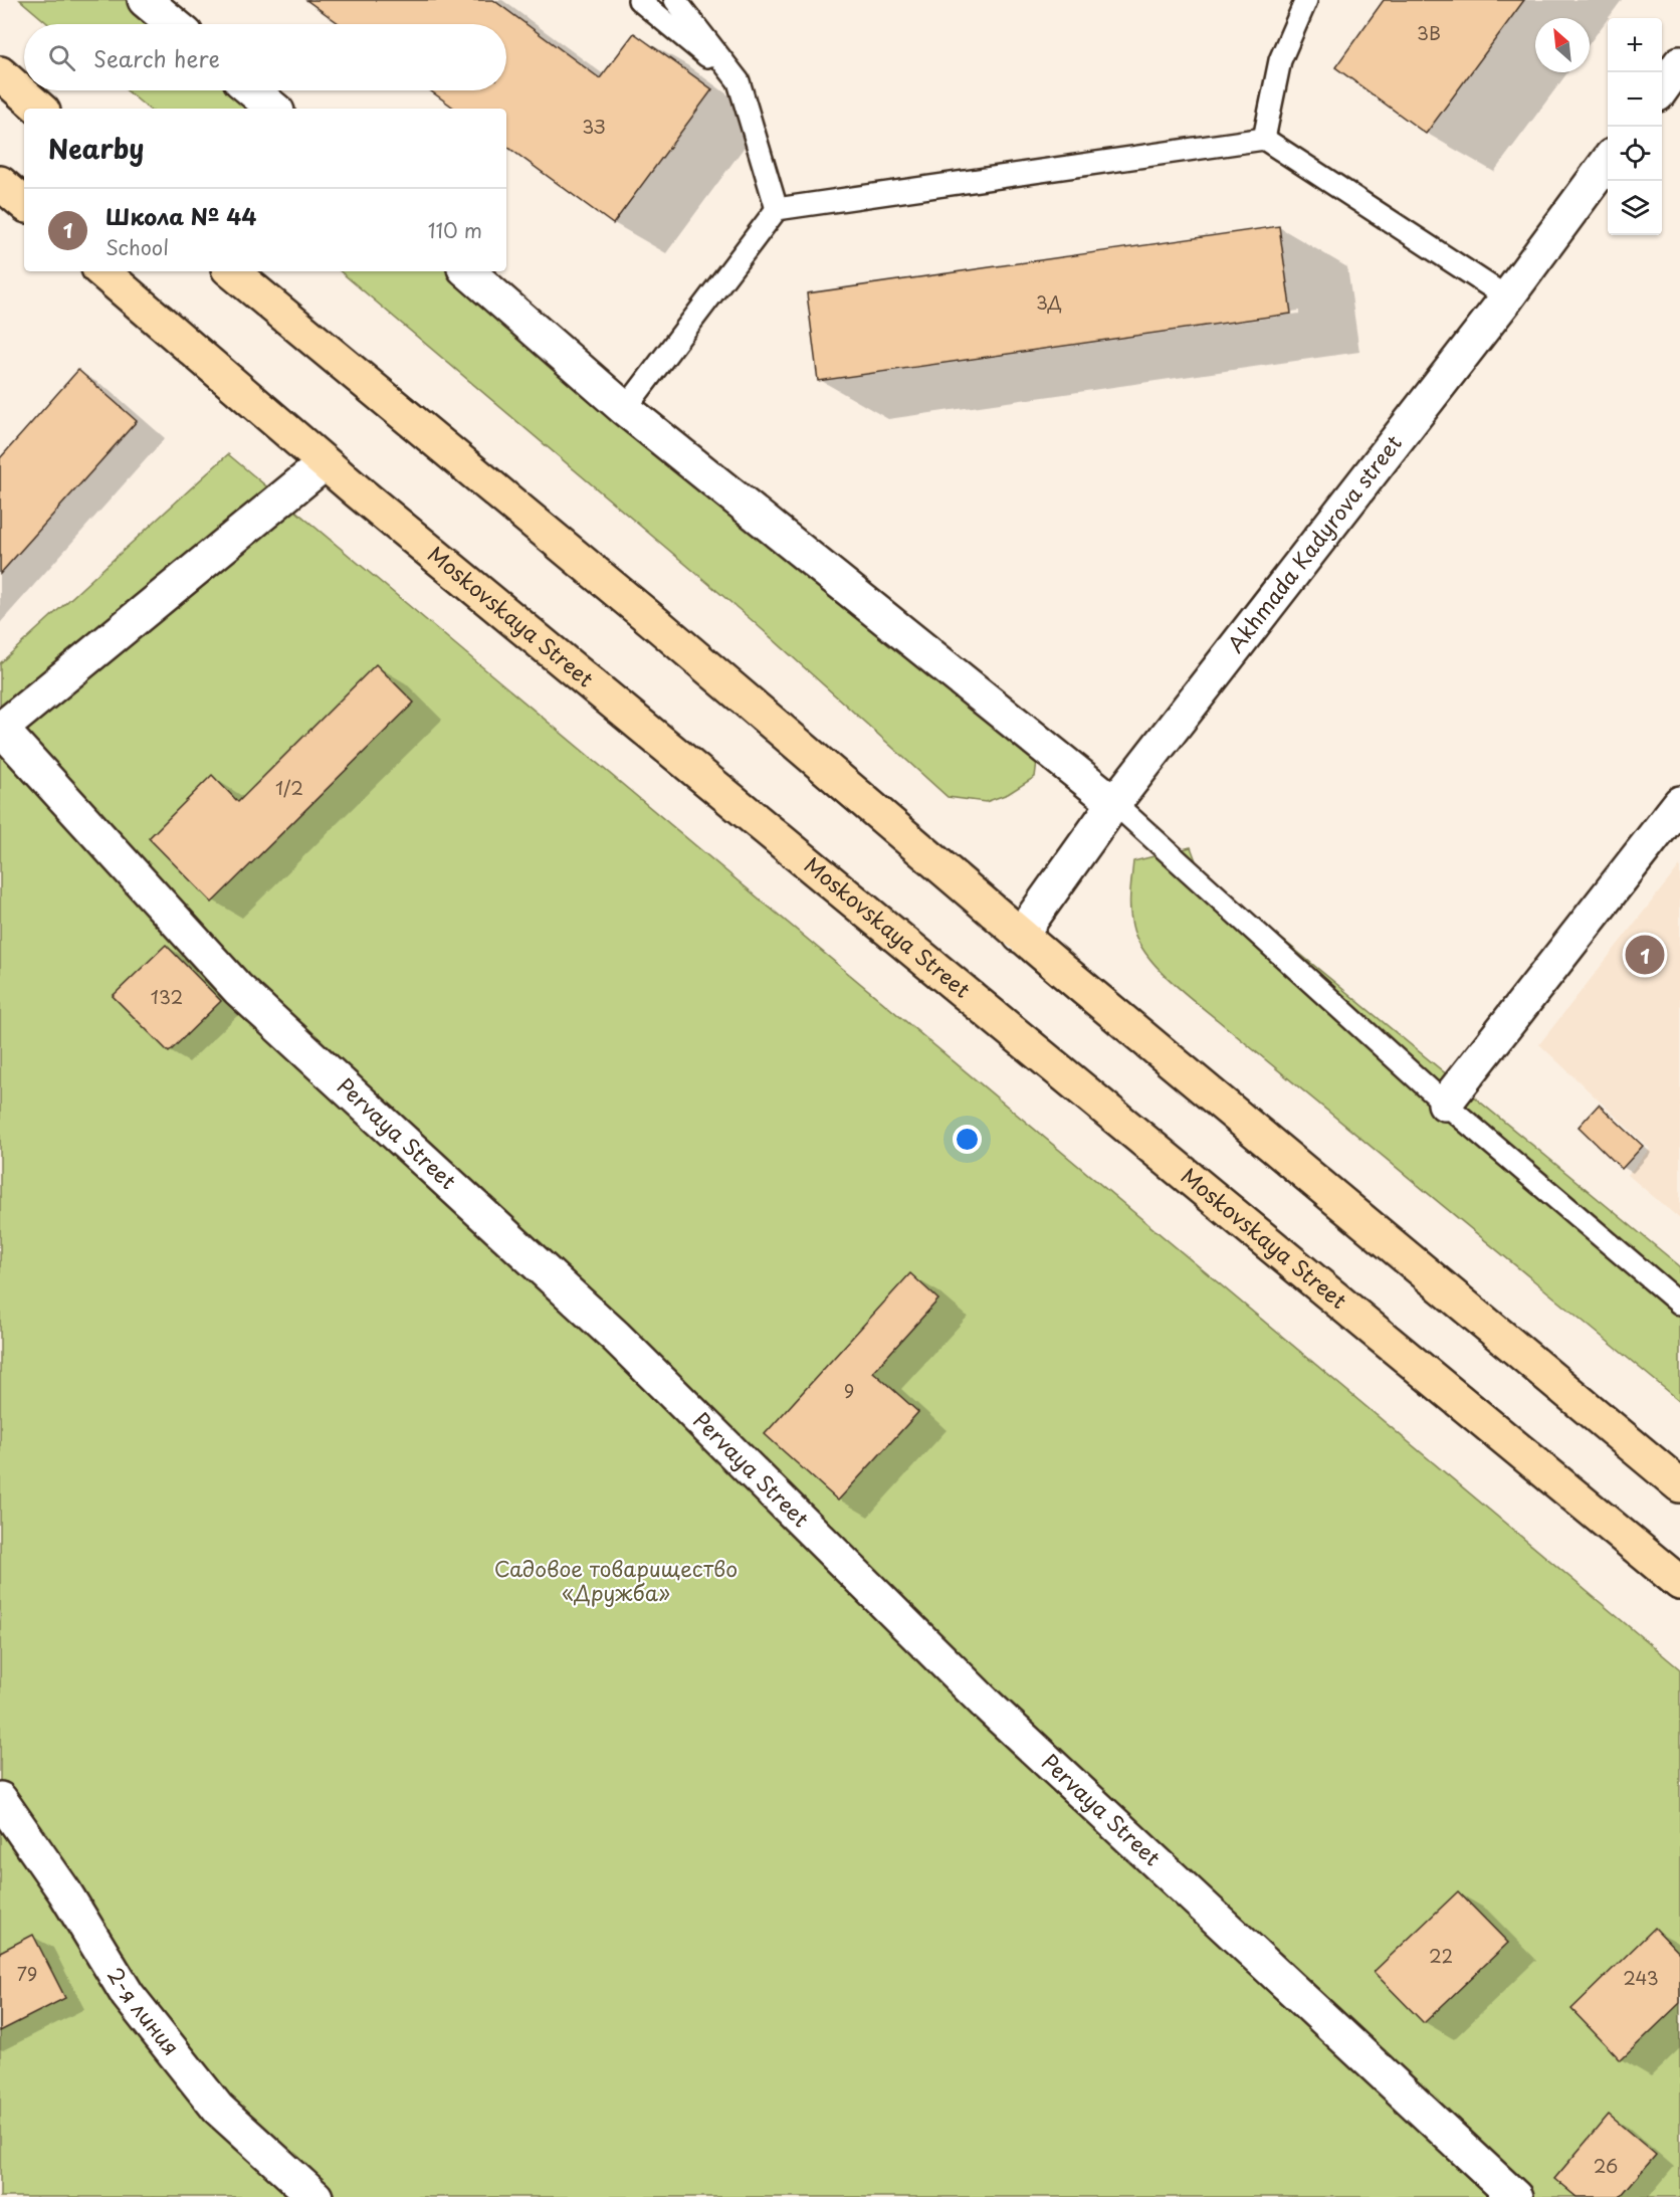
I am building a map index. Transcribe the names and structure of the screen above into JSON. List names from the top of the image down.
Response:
{
  "streets": {
    "highway": ["Moskovskaya Street"],
    "street": ["Akhmada Kadyrova street", "Pervaya Street", "2-я линия"]
  },
  "parks": ["Садовое товарищество «Дружба»"],
  "house_numbers": [
    "3В",
    "3З",
    "3Д",
    "1/2",
    "132",
    "9",
    "22",
    "79",
    "243",
    "26"
  ],
  "north": "top left",
  "page": {
    "map_buttons": ["+", "−"],
    "search": "Search here",
    "heading": "Nearby",
    "list": [
      {
        "mark": "1",
        "name": "Школа № 44",
        "note": "School",
        "value": "110 m"
      }
    ],
    "pins": "1"
  }
}
